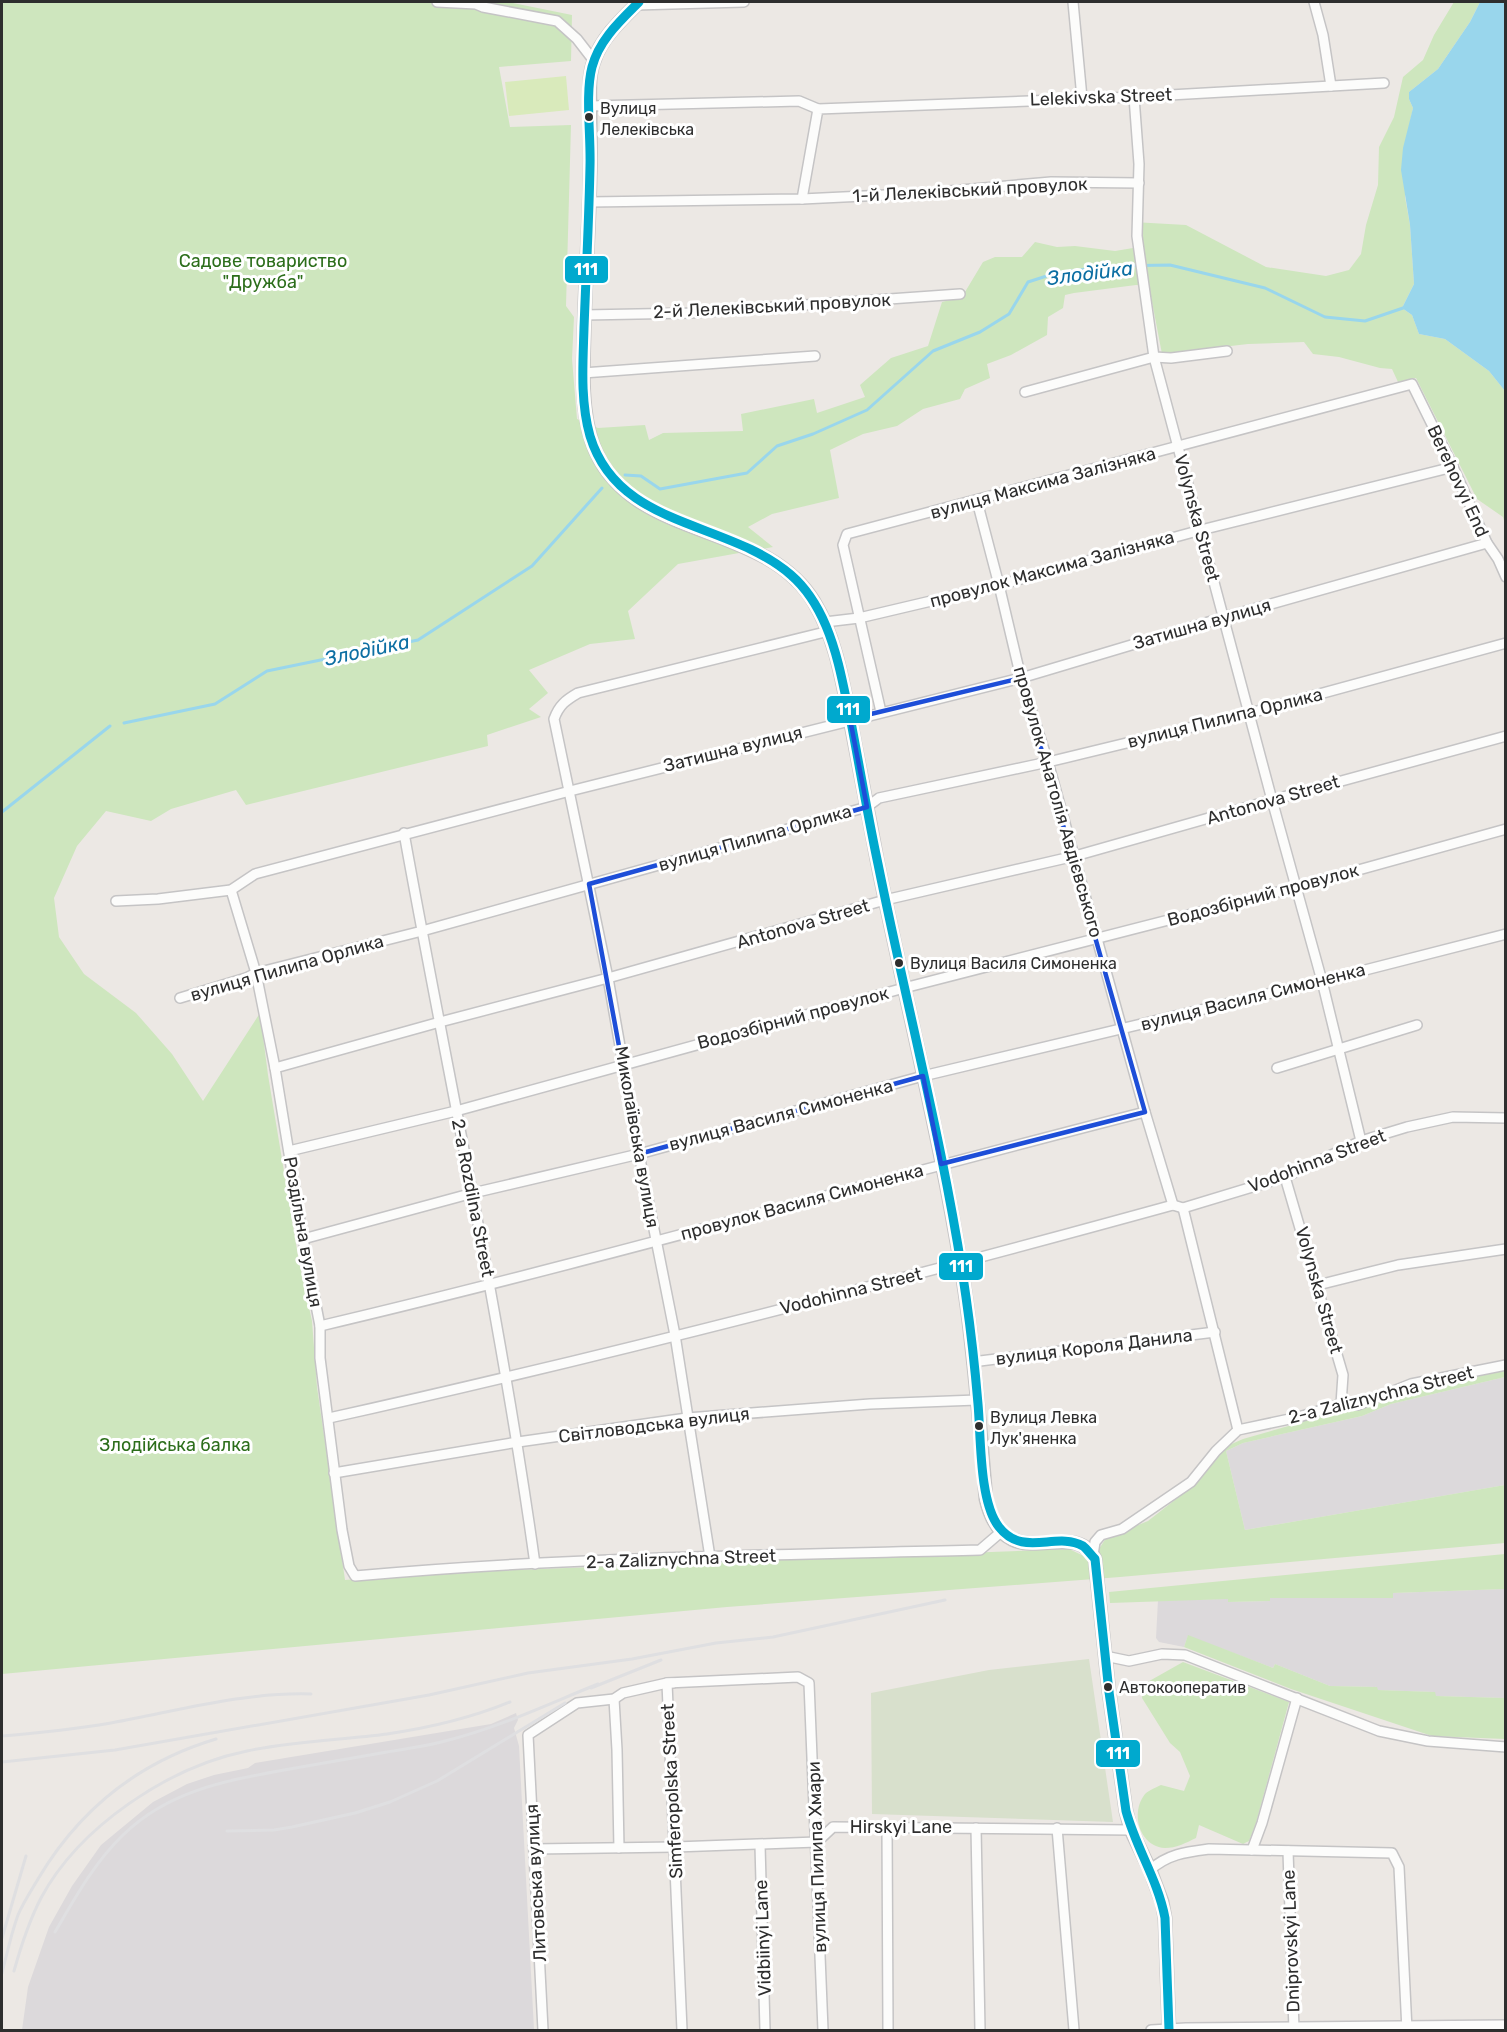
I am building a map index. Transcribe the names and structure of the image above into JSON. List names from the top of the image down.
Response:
{
  "streets": {
    "street": [
      "Lelekivska Street",
      "1-й Лелеківський провулок",
      "2-й Лелеківський провулок",
      "Berehovyi End",
      "вулиця Максима Залізняка",
      "Volynska Street",
      "провулок Максима Залізняка",
      "Затишна вулиця",
      "вулиця Пилипа Орлика",
      "Antonova Street",
      "провулок Анатолія Авдієвського",
      "Водозбірний провулок",
      "вулиця Василя Симоненка",
      "Миколаївська вулиця",
      "Vodohinna Street",
      "2-a Rozdilna Street",
      "провулок Василя Симоненка",
      "Роздільна вулиця",
      "вулиця Короля Данила",
      "2-a Zaliznychna Street",
      "Світловодська вулиця",
      "Simferopolska Street",
      "Hirskyi Lane",
      "вулиця Пилипа Хмари",
      "Литовська вулиця",
      "Vidbiinyi Lane",
      "Dniprovskyi Lane"
    ]
  },
  "crossings": [
    ["Lelekivska Street", "Volynska Street"],
    ["1-й Лелеківський провулок", "Volynska Street"],
    ["Berehovyi End", "вулиця Максима Залізняка"],
    ["Berehovyi End", "провулок Максима Залізняка"],
    ["Berehovyi End", "Затишна вулиця"],
    ["вулиця Максима Залізняка", "Volynska Street"],
    ["вулиця Максима Залізняка", "провулок Максима Залізняка"],
    ["вулиця Максима Залізняка", "провулок Анатолія Авдієвського"],
    ["Volynska Street", "провулок Максима Залізняка"],
    ["Volynska Street", "Затишна вулиця"],
    ["Volynska Street", "вулиця Пилипа Орлика"],
    ["Volynska Street", "Antonova Street"],
    ["Volynska Street", "Водозбірний провулок"],
    ["Volynska Street", "вулиця Василя Симоненка"],
    ["Volynska Street", "Vodohinna Street"],
    ["Volynska Street", "2-a Zaliznychna Street"],
    ["провулок Максима Залізняка", "провулок Анатолія Авдієвського"],
    ["провулок Максима Залізняка", "Миколаївська вулиця"],
    ["Затишна вулиця", "провулок Анатолія Авдієвського"],
    ["Затишна вулиця", "Миколаївська вулиця"],
    ["Затишна вулиця", "2-a Rozdilna Street"],
    ["Затишна вулиця", "Роздільна вулиця"],
    ["вулиця Пилипа Орлика", "провулок Анатолія Авдієвського"],
    ["вулиця Пилипа Орлика", "Миколаївська вулиця"],
    ["вулиця Пилипа Орлика", "2-a Rozdilna Street"],
    ["вулиця Пилипа Орлика", "Роздільна вулиця"],
    ["Antonova Street", "провулок Анатолія Авдієвського"],
    ["Antonova Street", "Миколаївська вулиця"],
    ["Antonova Street", "2-a Rozdilna Street"],
    ["Antonova Street", "Роздільна вулиця"],
    ["провулок Анатолія Авдієвського", "Водозбірний провулок"],
    ["провулок Анатолія Авдієвського", "вулиця Василя Симоненка"],
    ["провулок Анатолія Авдієвського", "Vodohinna Street"],
    ["провулок Анатолія Авдієвського", "провулок Василя Симоненка"],
    ["Водозбірний провулок", "Миколаївська вулиця"],
    ["Водозбірний провулок", "2-a Rozdilna Street"],
    ["Водозбірний провулок", "Роздільна вулиця"],
    ["вулиця Василя Симоненка", "Миколаївська вулиця"],
    ["вулиця Василя Симоненка", "2-a Rozdilna Street"],
    ["вулиця Василя Симоненка", "Роздільна вулиця"],
    ["Миколаївська вулиця", "Vodohinna Street"],
    ["Миколаївська вулиця", "провулок Василя Симоненка"],
    ["Миколаївська вулиця", "2-a Zaliznychna Street"],
    ["Миколаївська вулиця", "Світловодська вулиця"],
    ["Vodohinna Street", "2-a Rozdilna Street"],
    ["Vodohinna Street", "Роздільна вулиця"],
    ["2-a Rozdilna Street", "провулок Василя Симоненка"],
    ["2-a Rozdilna Street", "2-a Zaliznychna Street"],
    ["2-a Rozdilna Street", "Світловодська вулиця"],
    ["провулок Василя Симоненка", "Роздільна вулиця"],
    ["Роздільна вулиця", "2-a Zaliznychna Street"],
    ["Роздільна вулиця", "Світловодська вулиця"],
    ["Simferopolska Street", "Hirskyi Lane"],
    ["Simferopolska Street", "вулиця Пилипа Хмари"],
    ["Hirskyi Lane", "вулиця Пилипа Хмари"],
    ["Hirskyi Lane", "Литовська вулиця"],
    ["Hirskyi Lane", "Vidbiinyi Lane"]
  ],
  "water": ["Злодійка"],
  "parks": ["Садове товариство \"Дружба\"", "Злодійська балка"],
  "places": [
    "Вулиця Лелеківська",
    "Вулиця Василя Симоненка",
    "Вулиця Левка Лук'яненка",
    "Автокооператив"
  ],
  "lines": ["transit line 111"]
}
